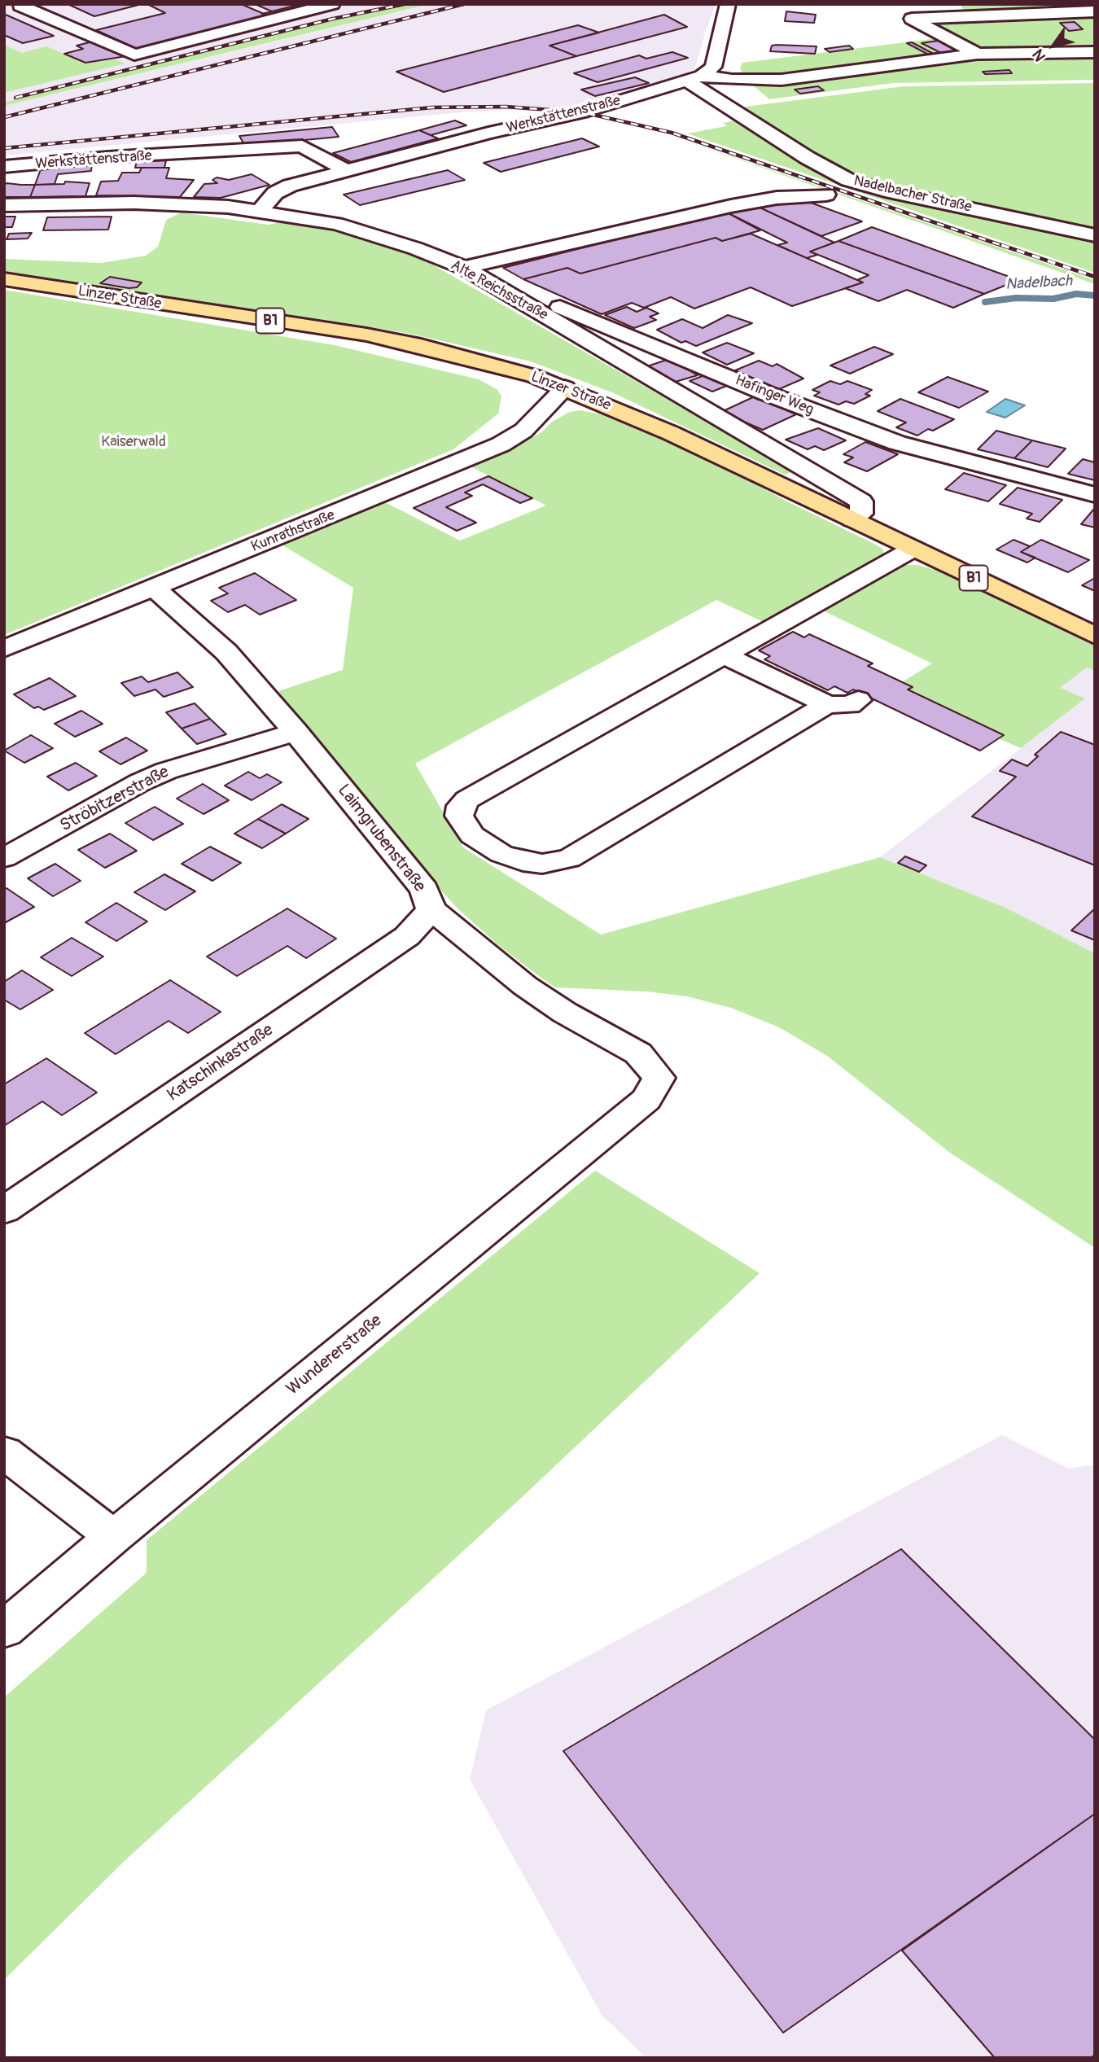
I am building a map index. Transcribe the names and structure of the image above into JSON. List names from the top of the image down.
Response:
{
  "streets": {
    "main road": ["Linzer Straße", "B1"],
    "street": [
      "Werkstättenstraße",
      "Nadelbacher Straße",
      "Alte Reichsstraße",
      "Hafinger Weg",
      "Kunrathstraße",
      "Ströbitzerstraße",
      "Laimgrubenstraße",
      "Katschinkastraße",
      "Wundererstraße"
    ]
  },
  "crossings": [
    ["Werkstättenstraße", "Nadelbacher Straße"],
    ["Werkstättenstraße", "Alte Reichsstraße"],
    ["Alte Reichsstraße", "Linzer Straße"],
    ["Alte Reichsstraße", "Hafinger Weg"],
    ["Linzer Straße", "Kunrathstraße"],
    ["Kunrathstraße", "Laimgrubenstraße"],
    ["Ströbitzerstraße", "Laimgrubenstraße"],
    ["Laimgrubenstraße", "Katschinkastraße"],
    ["Laimgrubenstraße", "Wundererstraße"]
  ],
  "water": ["Nadelbach"],
  "parks": ["Kaiserwald"],
  "north": "bottom left"
}
